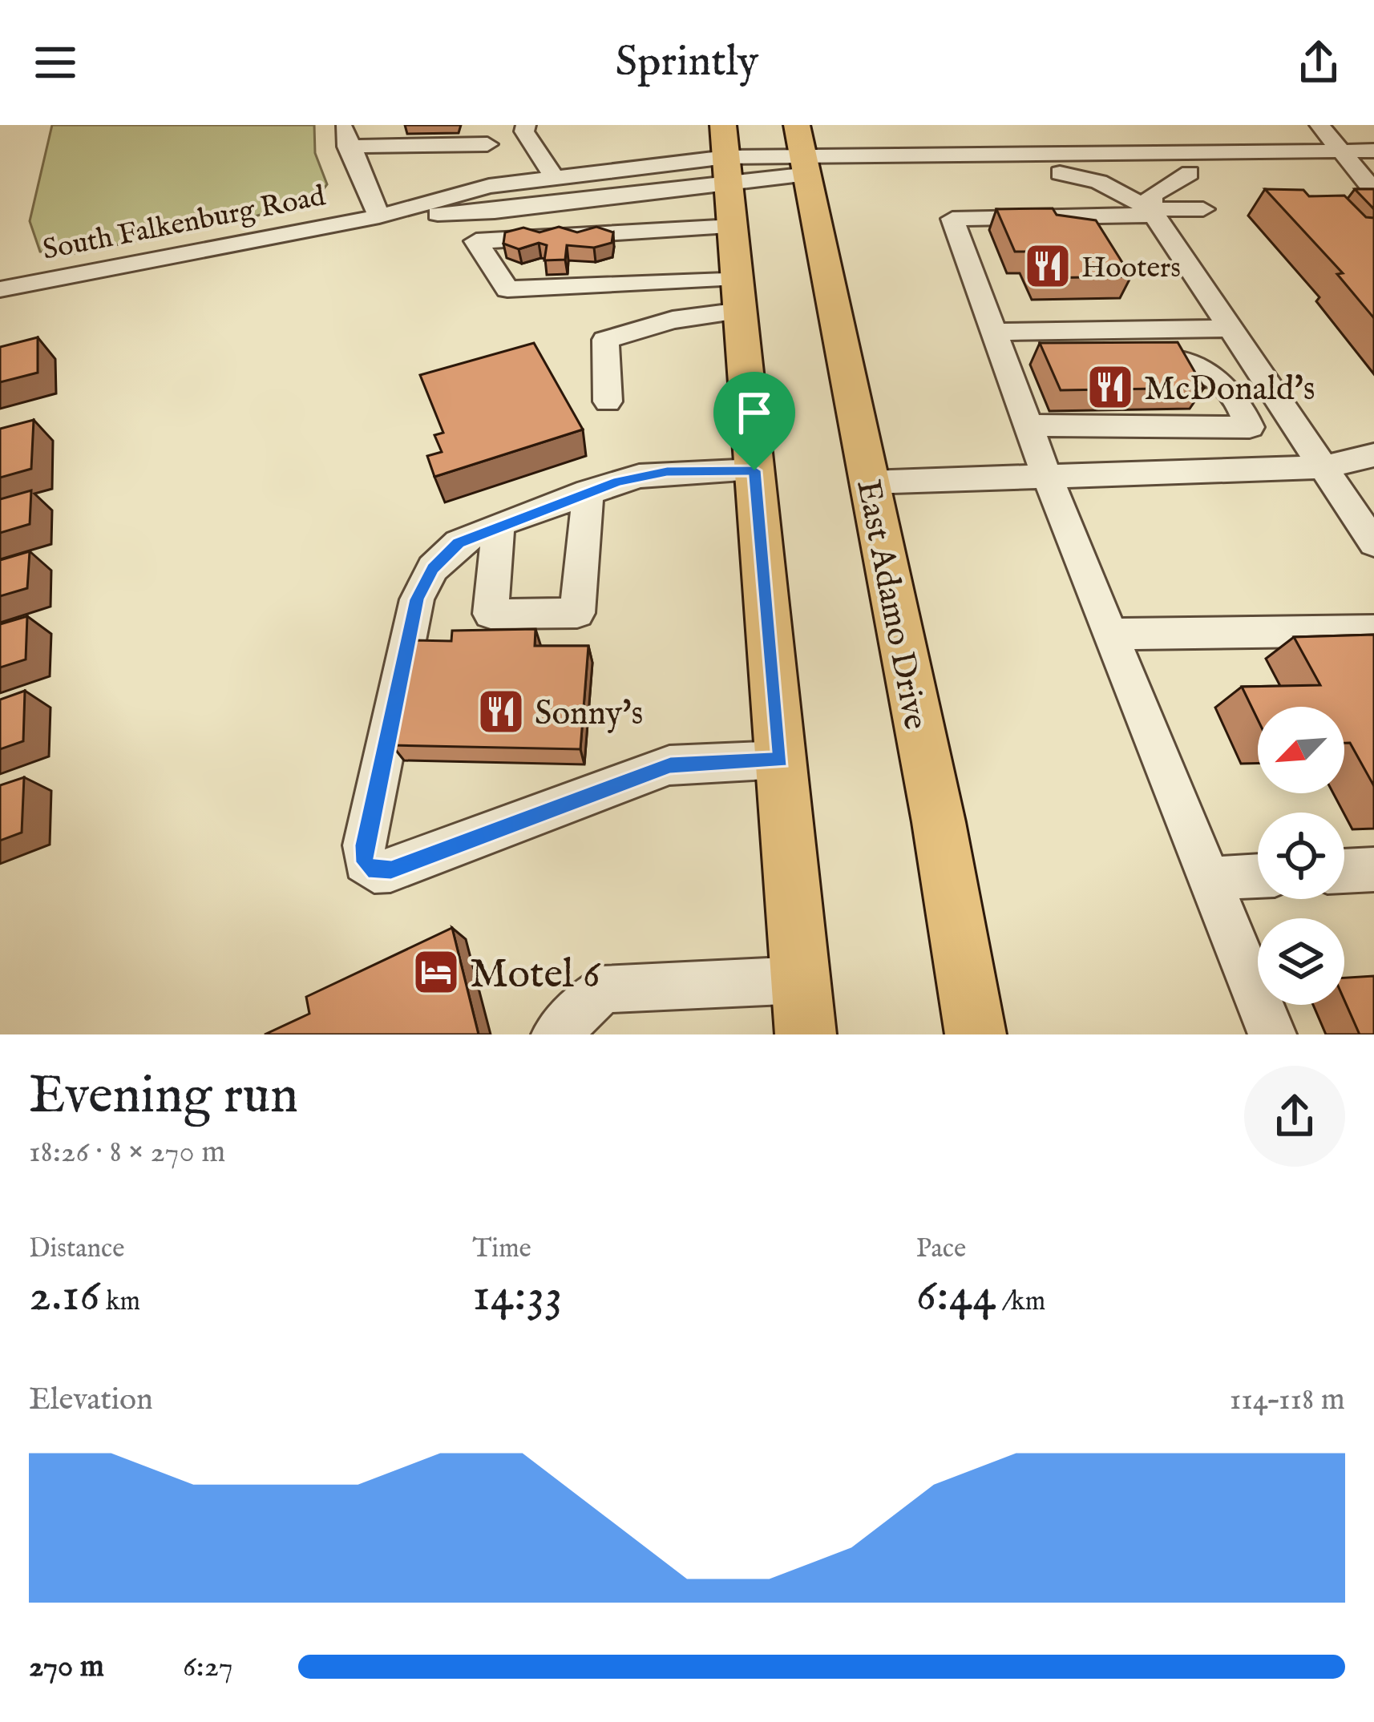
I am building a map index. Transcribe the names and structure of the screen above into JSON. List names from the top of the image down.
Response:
{
  "streets": {
    "main road": ["East Adamo Drive"],
    "street": ["South Falkenburg Road"]
  },
  "crossings": [
    ["South Falkenburg Road", "East Adamo Drive"]
  ],
  "places": {
    "restaurant": ["Hooters", "McDonald's", "Sonny's"],
    "hotel": ["Motel 6"]
  },
  "north": "bottom left",
  "page": {
    "header": "Sprintly",
    "heading": ["Evening run", "18:26 · 8 × 270 m"],
    "stats": [
      ["Distance", "2.16 km"],
      ["Time", "14:33"],
      ["Pace", "6:44 /km"]
    ],
    "chart": ["Elevation", "114–118 m"],
    "list": [
      {
        "name": "270 m",
        "note": "6:27"
      }
    ]
  }
}
